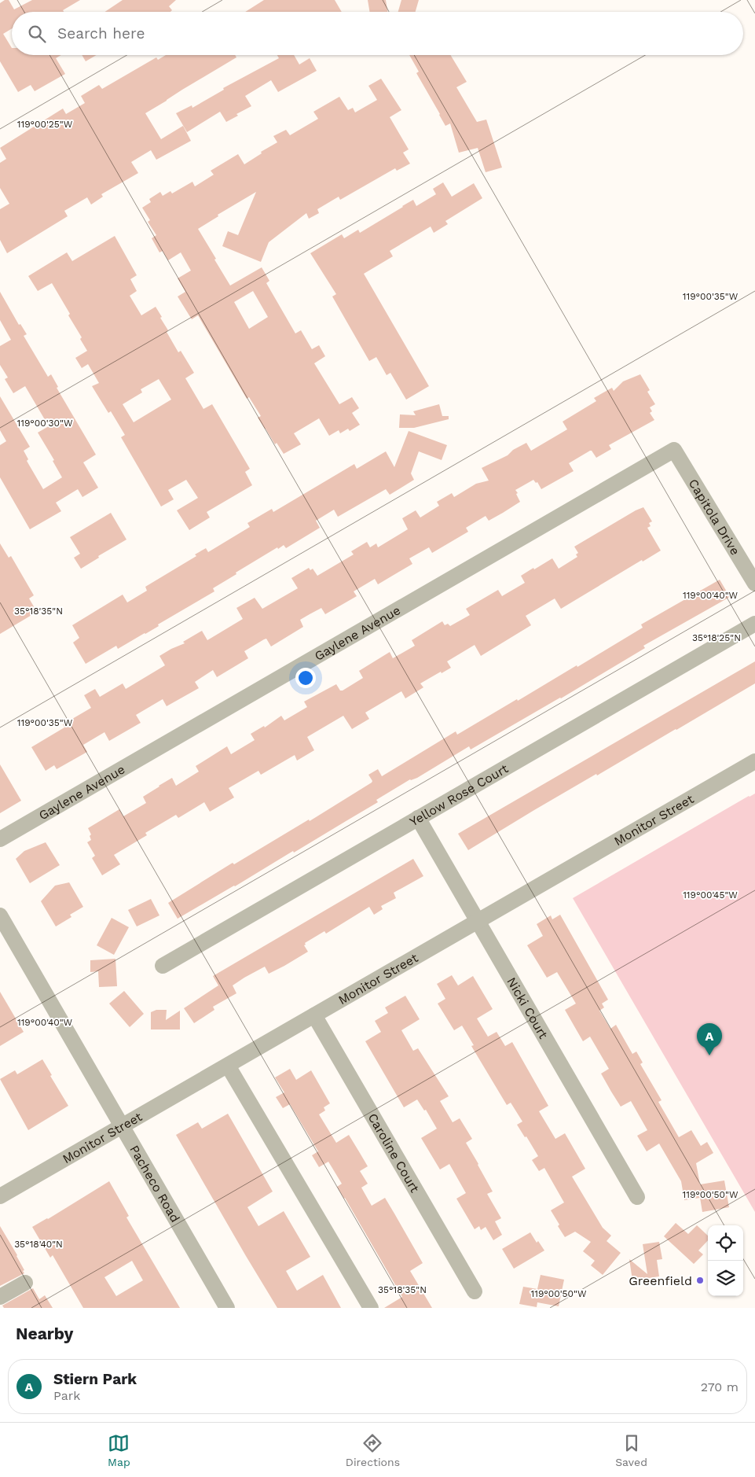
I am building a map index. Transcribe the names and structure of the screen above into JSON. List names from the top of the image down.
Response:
{
  "streets": {
    "street": [
      "Capitola Drive",
      "Gaylene Avenue",
      "Yellow Rose Court",
      "Monitor Street",
      "Nicki Court",
      "Caroline Court",
      "Pacheco Road"
    ]
  },
  "crossings": [
    ["Capitola Drive", "Gaylene Avenue"],
    ["Yellow Rose Court", "Nicki Court"],
    ["Monitor Street", "Nicki Court"],
    ["Monitor Street", "Caroline Court"],
    ["Monitor Street", "Pacheco Road"]
  ],
  "places": ["Greenfield"],
  "page": {
    "search": "Search here",
    "pins": "A",
    "heading": "Nearby",
    "list": [
      {
        "mark": "A",
        "name": "Stiern Park",
        "note": "Park",
        "value": "270 m"
      }
    ],
    "nav": ["Map", "Directions", "Saved"]
  },
  "coordinates": [
    "119°00'25\"W",
    "119°00'35\"W",
    "119°00'30\"W",
    "119°00'40\"W",
    "35°18'35\"N",
    "35°18'25\"N",
    "119°00'45\"W",
    "119°00'50\"W",
    "35°18'40\"N"
  ]
}
